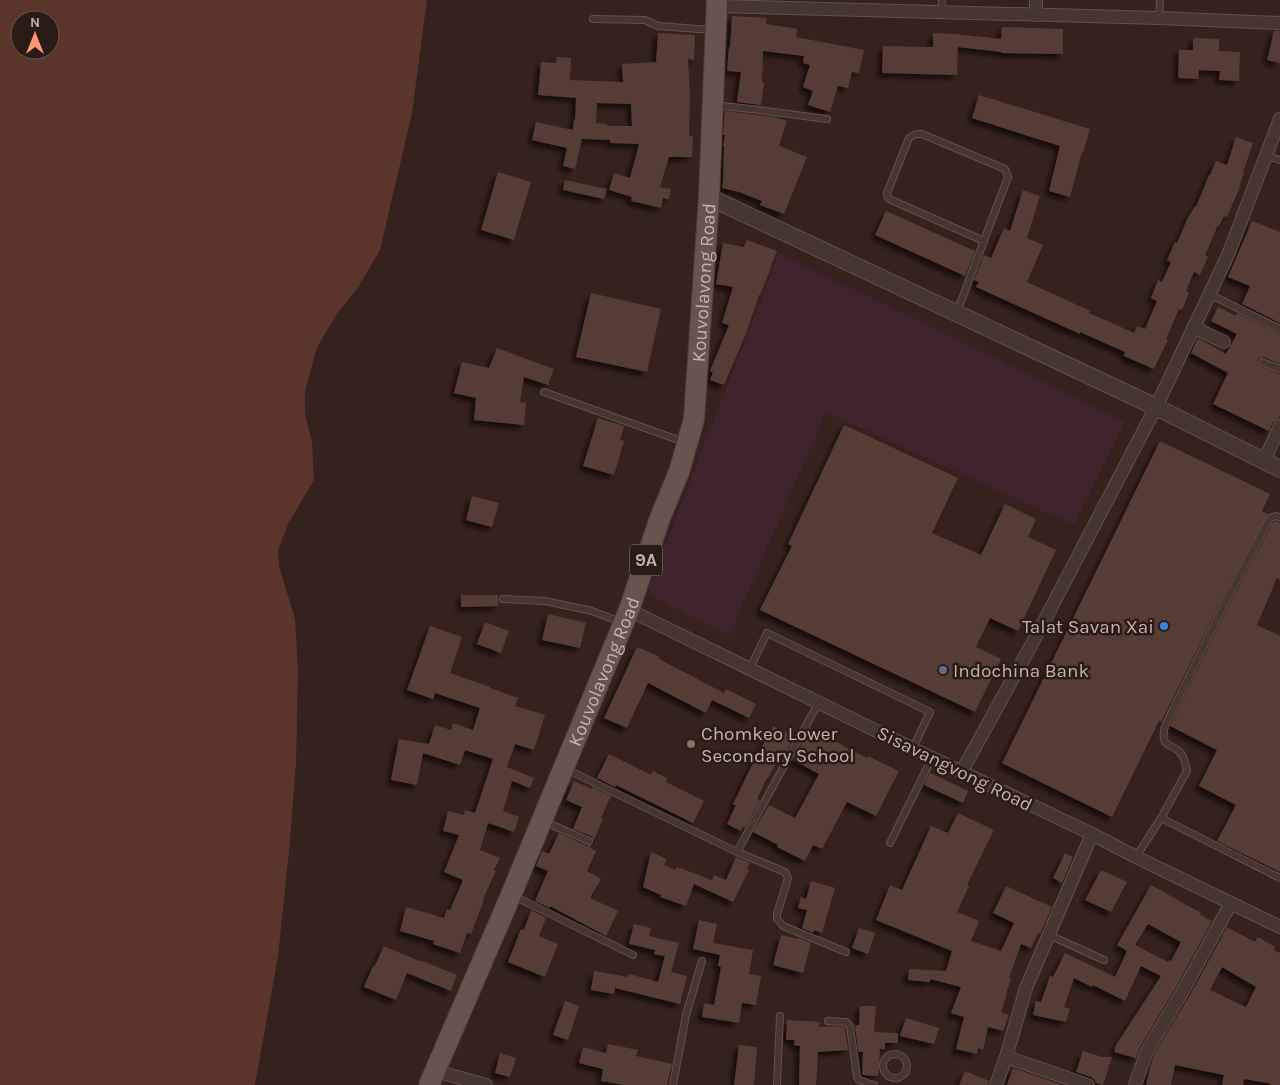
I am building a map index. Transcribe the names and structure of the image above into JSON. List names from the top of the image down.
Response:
{
  "streets": {
    "main road": ["Kouvolavong Road", "9A"],
    "street": ["Sisavangvong Road"]
  },
  "crossings": [
    ["Kouvolavong Road", "Sisavangvong Road"]
  ],
  "places": ["Talat Savan Xai", "Indochina Bank", "Chomkeo Lower Secondary School"],
  "north": "top"
}
